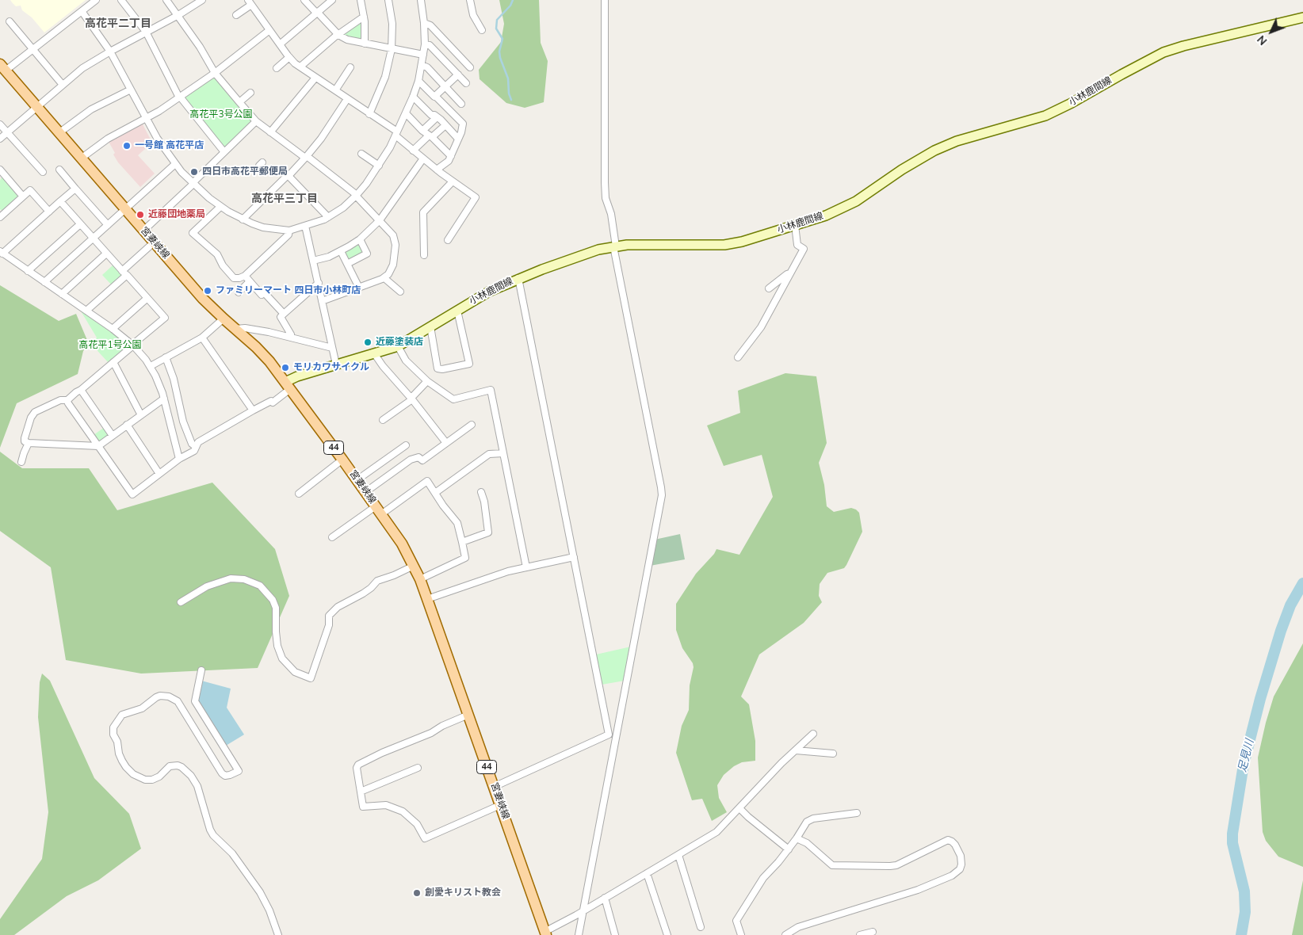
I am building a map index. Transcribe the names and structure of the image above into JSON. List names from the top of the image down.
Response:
{
  "streets": {
    "main road": ["小林鹿間線", "宮妻峡線", "44"]
  },
  "crossings": [
    ["小林鹿間線", "宮妻峡線"]
  ],
  "districts": ["高花平二丁目", "高花平三丁目"],
  "water": ["足見川"],
  "parks": ["高花平3号公園", "高花平1号公園"],
  "places": [
    "一号館 高花平店",
    "四日市高花平郵便局",
    "近藤団地薬局",
    "ファミリーマート 四日市小林町店",
    "近藤塗装店",
    "モリカワサイクル",
    "創愛キリスト教会"
  ],
  "north": "bottom left"
}
